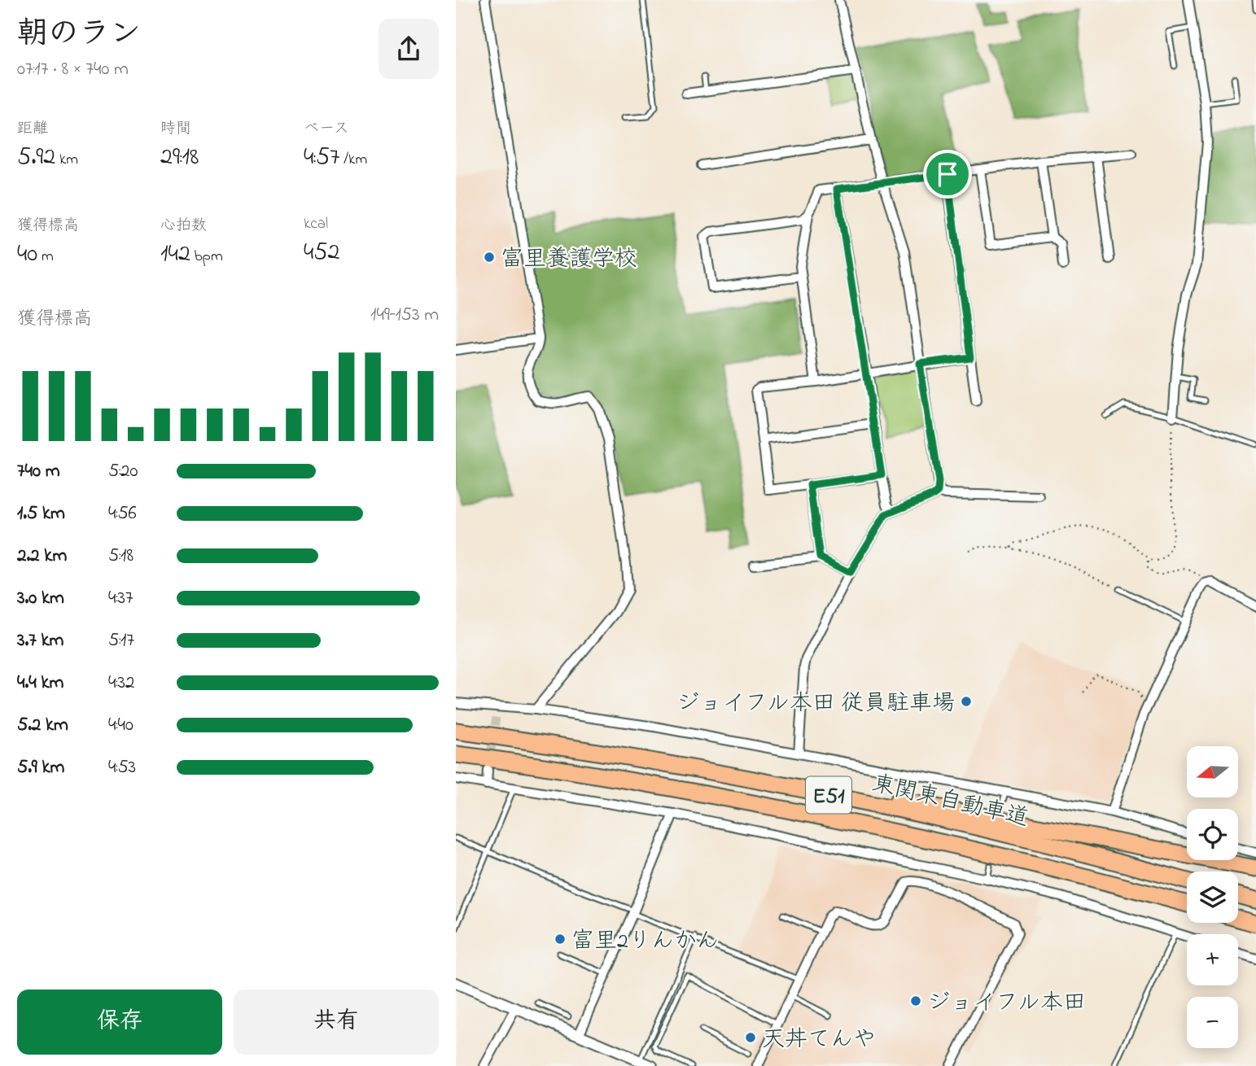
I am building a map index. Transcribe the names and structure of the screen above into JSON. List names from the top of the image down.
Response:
{
  "streets": {
    "highway": ["E51", "東関東自動車道"]
  },
  "places": [
    "富里養護学校",
    "ジョイフル本田 従員駐車場",
    "富里2りんかん",
    "ジョイフル本田",
    "天丼てんや"
  ],
  "north": "left",
  "page": {
    "heading": ["朝のラン", "07:17 · 8 × 740 m"],
    "stats": [
      ["距離", "5.92 km"],
      ["時間", "29:18"],
      ["ペース", "4:57 /km"],
      ["獲得標高", "40 m"],
      ["心拍数", "142 bpm"],
      ["kcal", "452"]
    ],
    "chart": ["獲得標高", "149–153 m"],
    "list": [
      {
        "name": "740 m",
        "note": "5:20"
      },
      {
        "name": "1.5 km",
        "note": "4:56"
      },
      {
        "name": "2.2 km",
        "note": "5:18"
      },
      {
        "name": "3.0 km",
        "note": "4:37"
      },
      {
        "name": "3.7 km",
        "note": "5:17"
      },
      {
        "name": "4.4 km",
        "note": "4:32"
      },
      {
        "name": "5.2 km",
        "note": "4:40"
      },
      {
        "name": "5.9 km",
        "note": "4:53"
      }
    ],
    "map_buttons": ["+", "−"],
    "buttons": ["保存", "共有"]
  }
}
